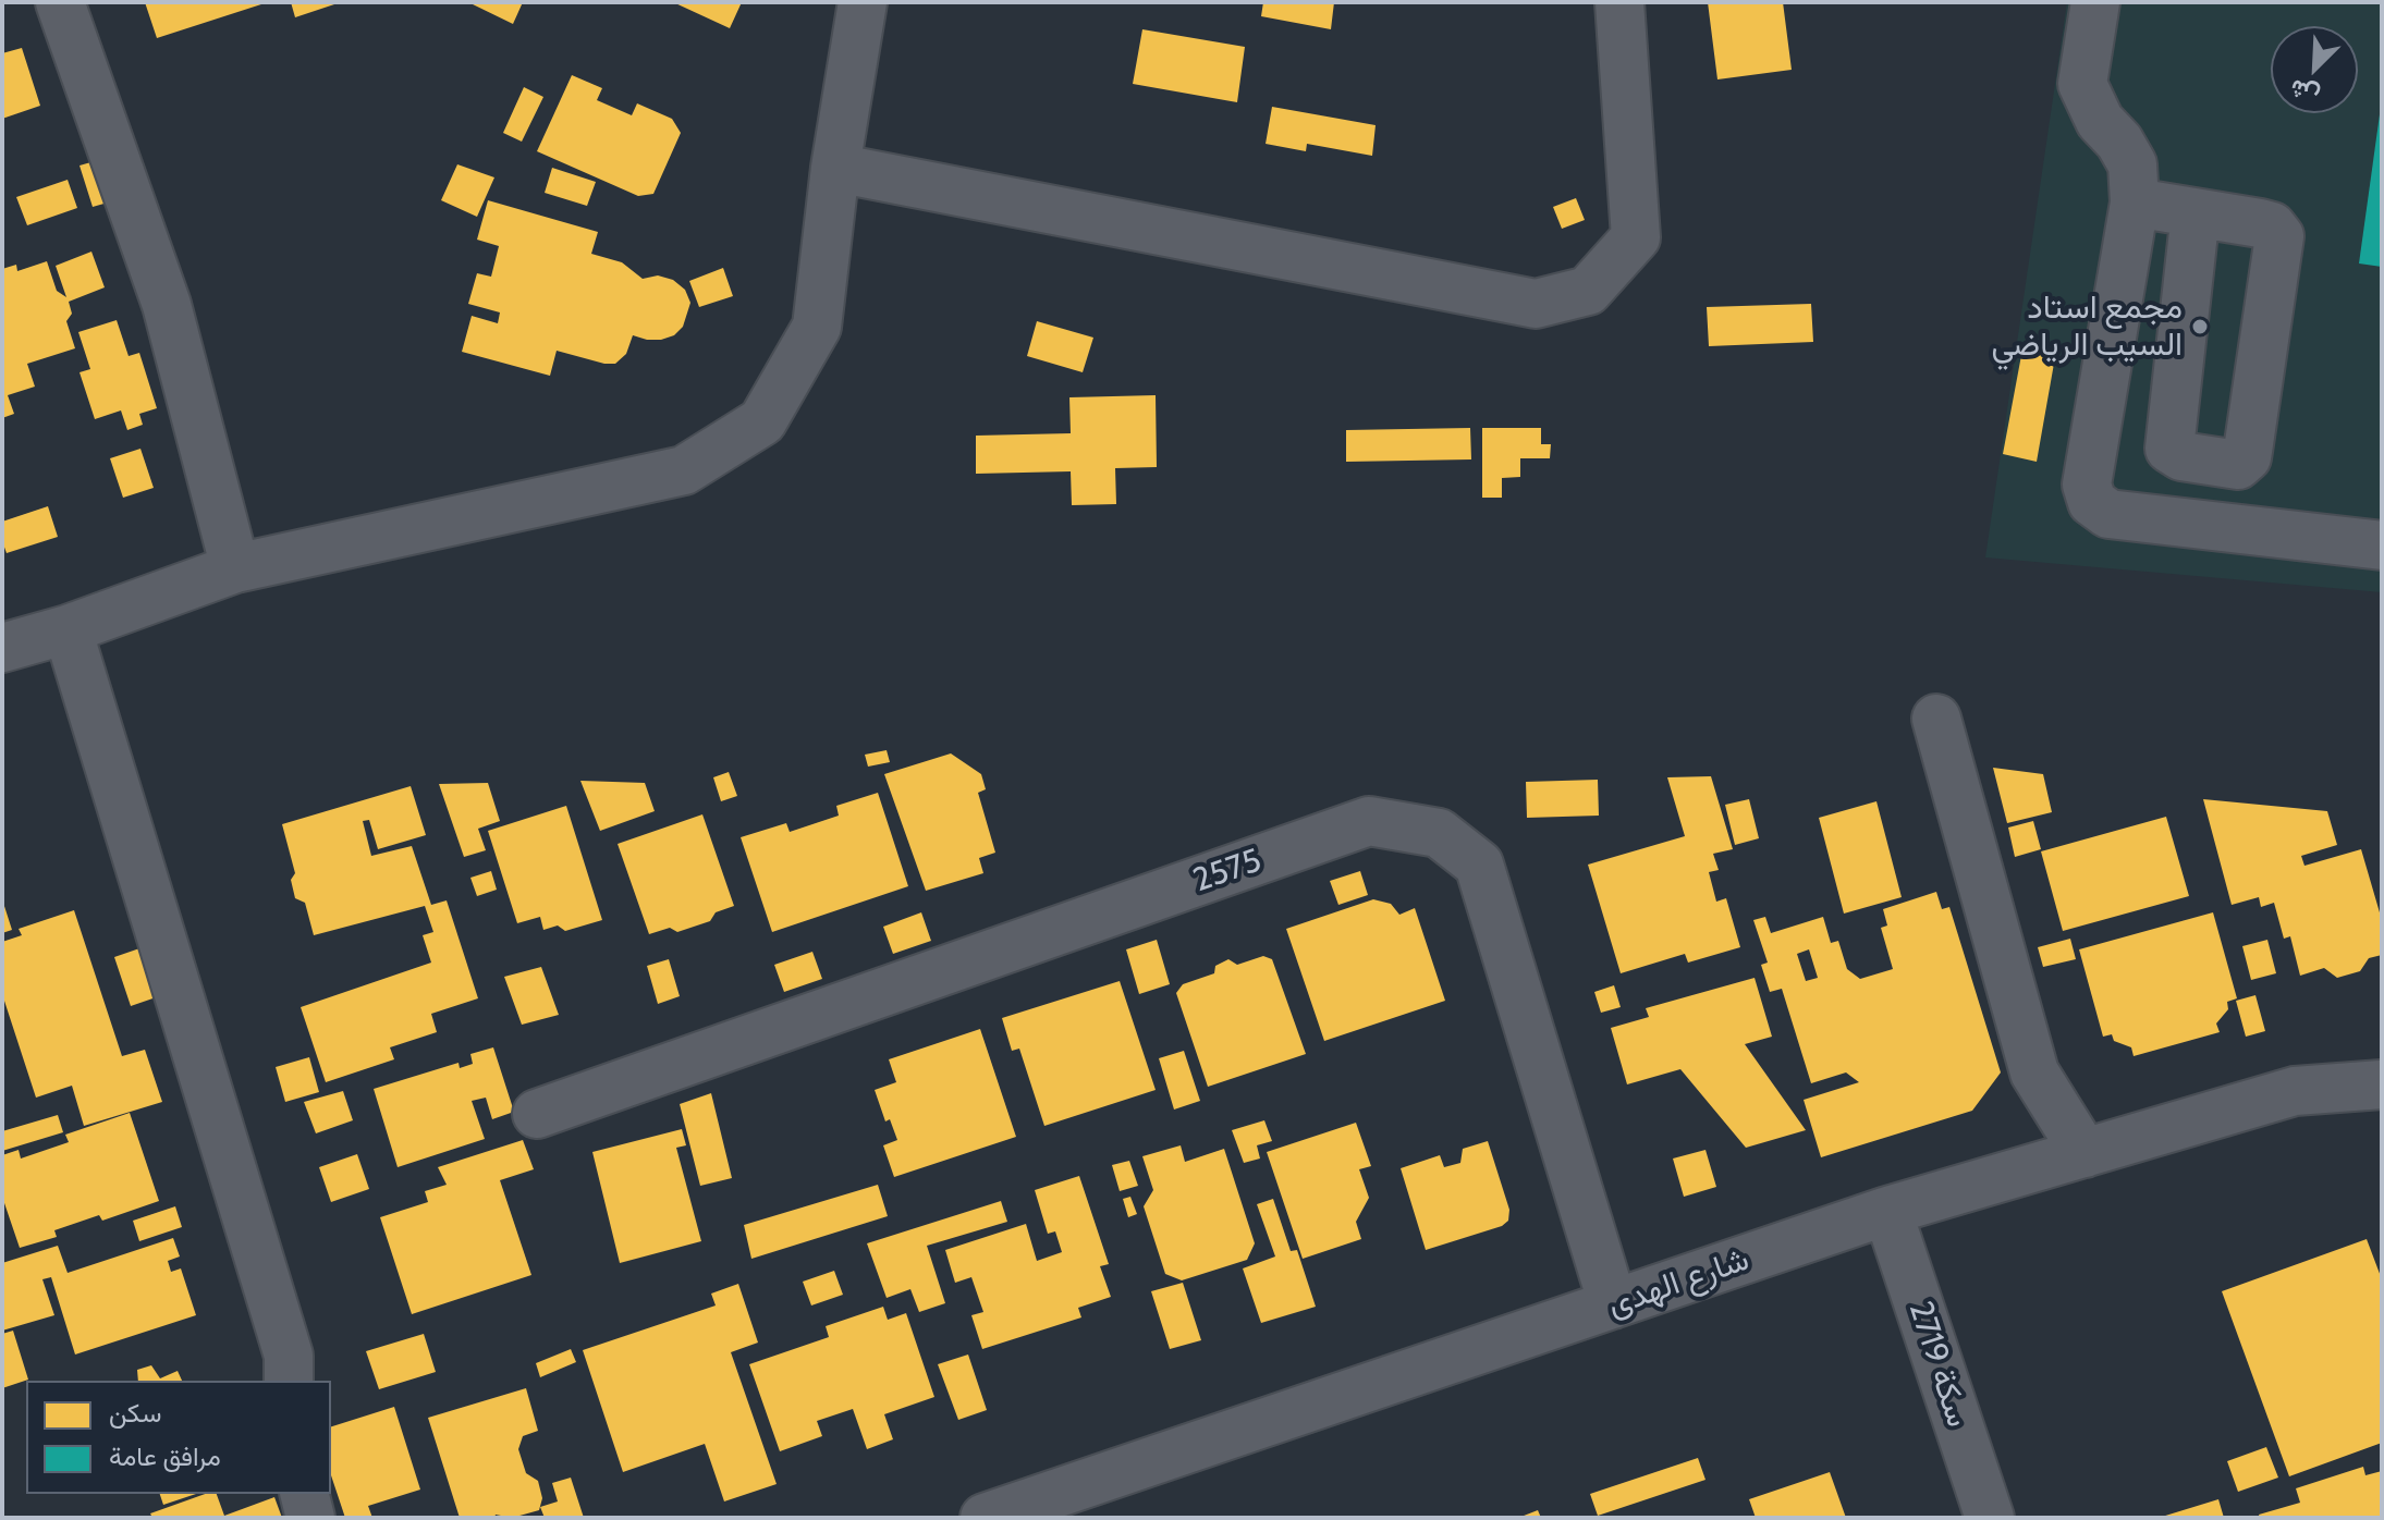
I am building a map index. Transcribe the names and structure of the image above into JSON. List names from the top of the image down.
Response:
{
  "streets": {
    "street": ["2575", "شارع الهدى", "سكة 2719"]
  },
  "crossings": [
    ["2575", "شارع الهدى"],
    ["شارع الهدى", "سكة 2719"]
  ],
  "places": ["مجمع استاد السيب الرياضي"],
  "legend": ["سكن", "مرافق عامة"],
  "north": "bottom left"
}
